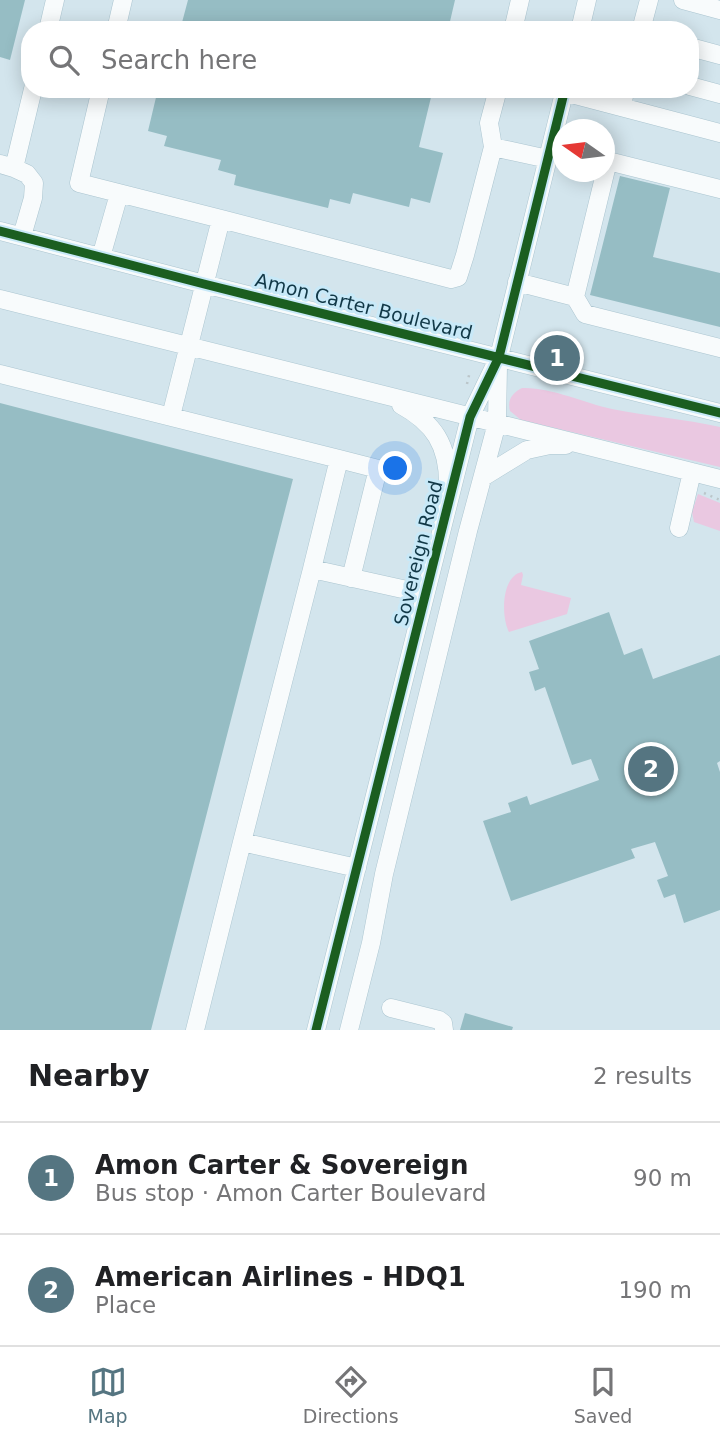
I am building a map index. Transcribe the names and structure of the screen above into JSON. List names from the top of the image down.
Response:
{
  "streets": {
    "street": ["Amon Carter Boulevard", "Sovereign Road"]
  },
  "crossings": [
    ["Amon Carter Boulevard", "Sovereign Road"]
  ],
  "north": "left",
  "page": {
    "search": "Search here",
    "pins": ["1", "2"],
    "heading": ["Nearby", "2 results"],
    "list": [
      {
        "mark": "1",
        "name": "Amon Carter & Sovereign",
        "note": "Bus stop · Amon Carter Boulevard",
        "value": "90 m"
      },
      {
        "mark": "2",
        "name": "American Airlines - HDQ1",
        "note": "Place",
        "value": "190 m"
      }
    ],
    "nav": ["Map", "Directions", "Saved"]
  }
}
